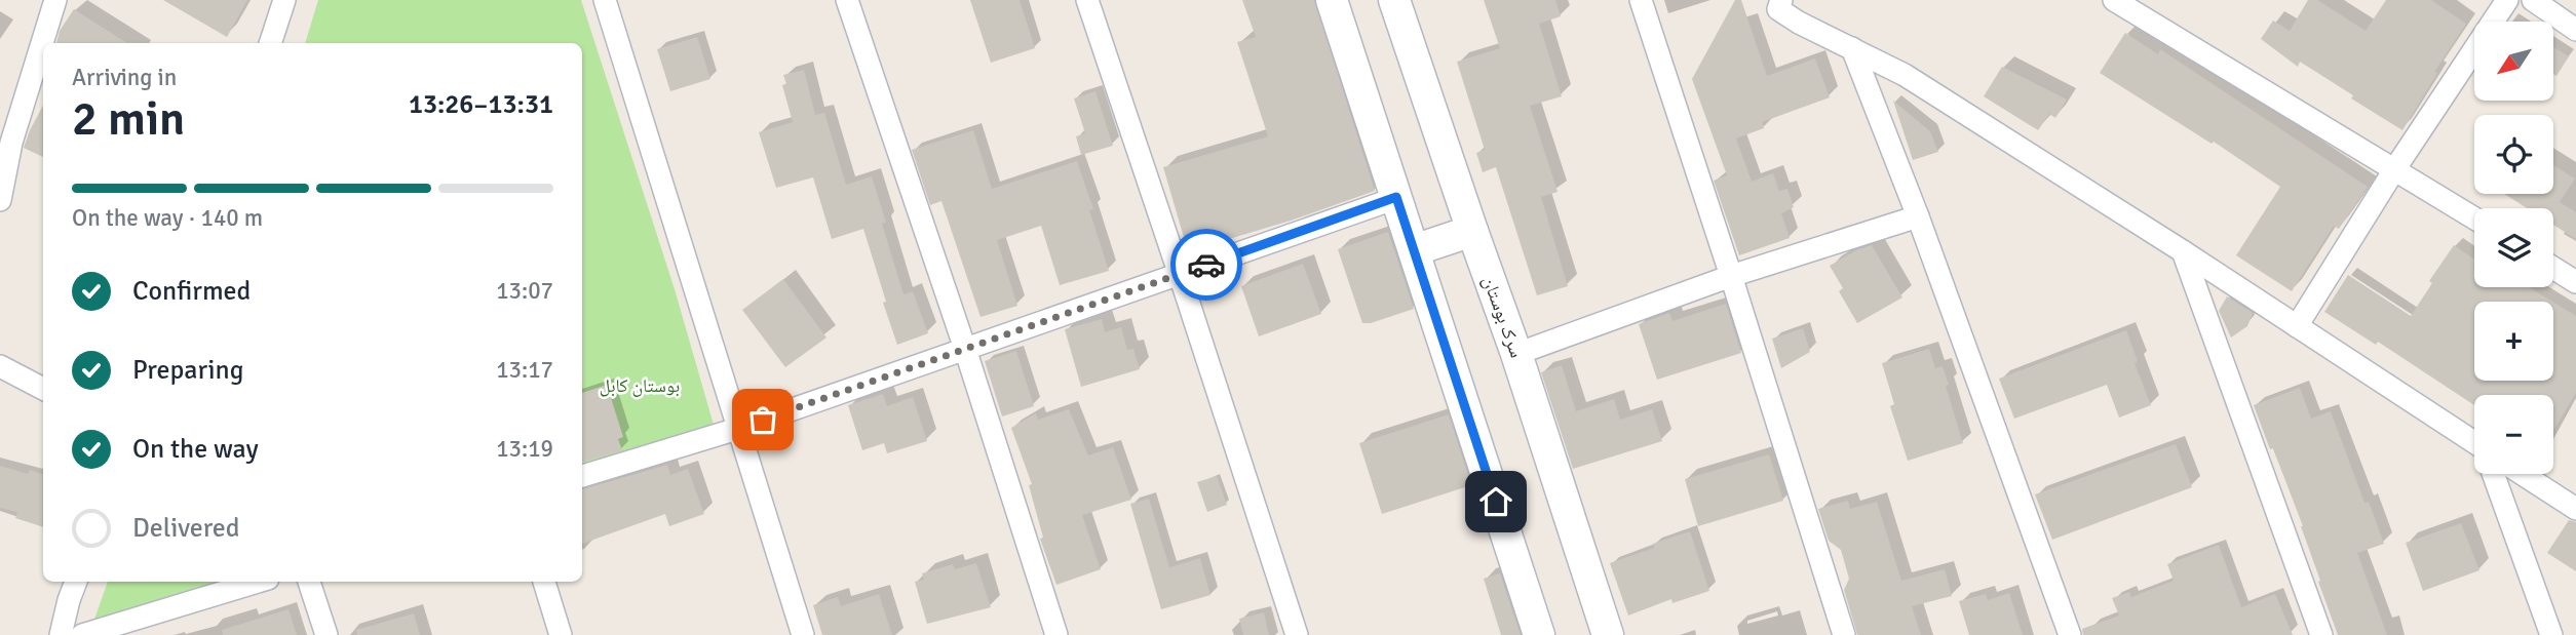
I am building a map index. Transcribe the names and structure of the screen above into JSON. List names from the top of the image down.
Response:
{
  "streets": {
    "street": ["سرک بوستان"]
  },
  "parks": ["بوستان کابل"],
  "north": "bottom left",
  "page": {
    "map_buttons": ["+", "−"],
    "heading": ["2 min", "Arriving in", "13:26–13:31"],
    "bar": "On the way · 140 m",
    "list": [
      ["Confirmed", "13:07"],
      ["Preparing", "13:17"],
      ["On the way", "13:19"],
      "Delivered"
    ]
  }
}
